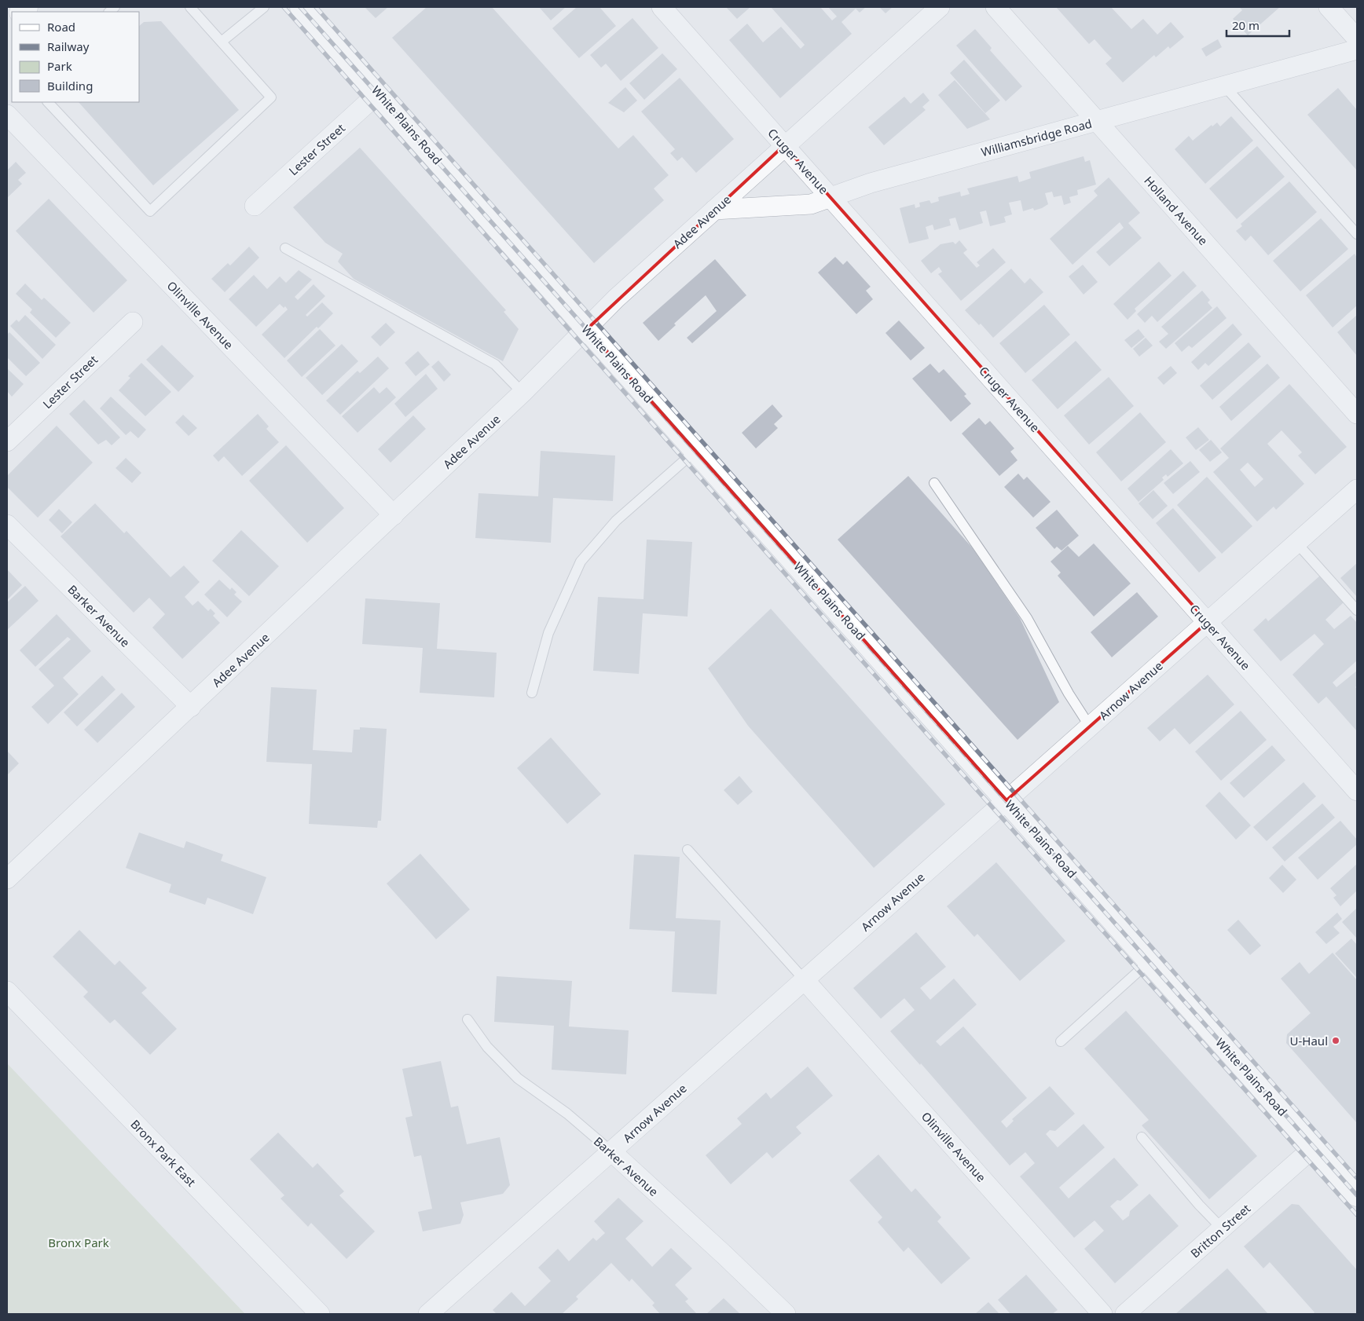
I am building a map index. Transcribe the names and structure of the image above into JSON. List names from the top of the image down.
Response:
{
  "streets": {
    "main road": ["White Plains Road"],
    "street": [
      "Williamsbridge Road",
      "Lester Street",
      "Cruger Avenue",
      "Holland Avenue",
      "Adee Avenue",
      "Olinville Avenue",
      "Barker Avenue",
      "Arnow Avenue",
      "Bronx Park East",
      "Britton Street"
    ]
  },
  "crossings": [
    ["White Plains Road", "Lester Street"],
    ["White Plains Road", "Adee Avenue"],
    ["White Plains Road", "Arnow Avenue"],
    ["White Plains Road", "Britton Street"],
    ["Williamsbridge Road", "Cruger Avenue"],
    ["Williamsbridge Road", "Holland Avenue"],
    ["Williamsbridge Road", "Adee Avenue"],
    ["Cruger Avenue", "Adee Avenue"],
    ["Cruger Avenue", "Arnow Avenue"],
    ["Adee Avenue", "Olinville Avenue"],
    ["Adee Avenue", "Barker Avenue"],
    ["Olinville Avenue", "Arnow Avenue"],
    ["Barker Avenue", "Arnow Avenue"]
  ],
  "parks": ["Bronx Park"],
  "places": ["U-Haul"],
  "legend": [
    "Road",
    "Railway",
    "Park",
    "Building"
  ],
  "scale_bar": "20 m"
}
